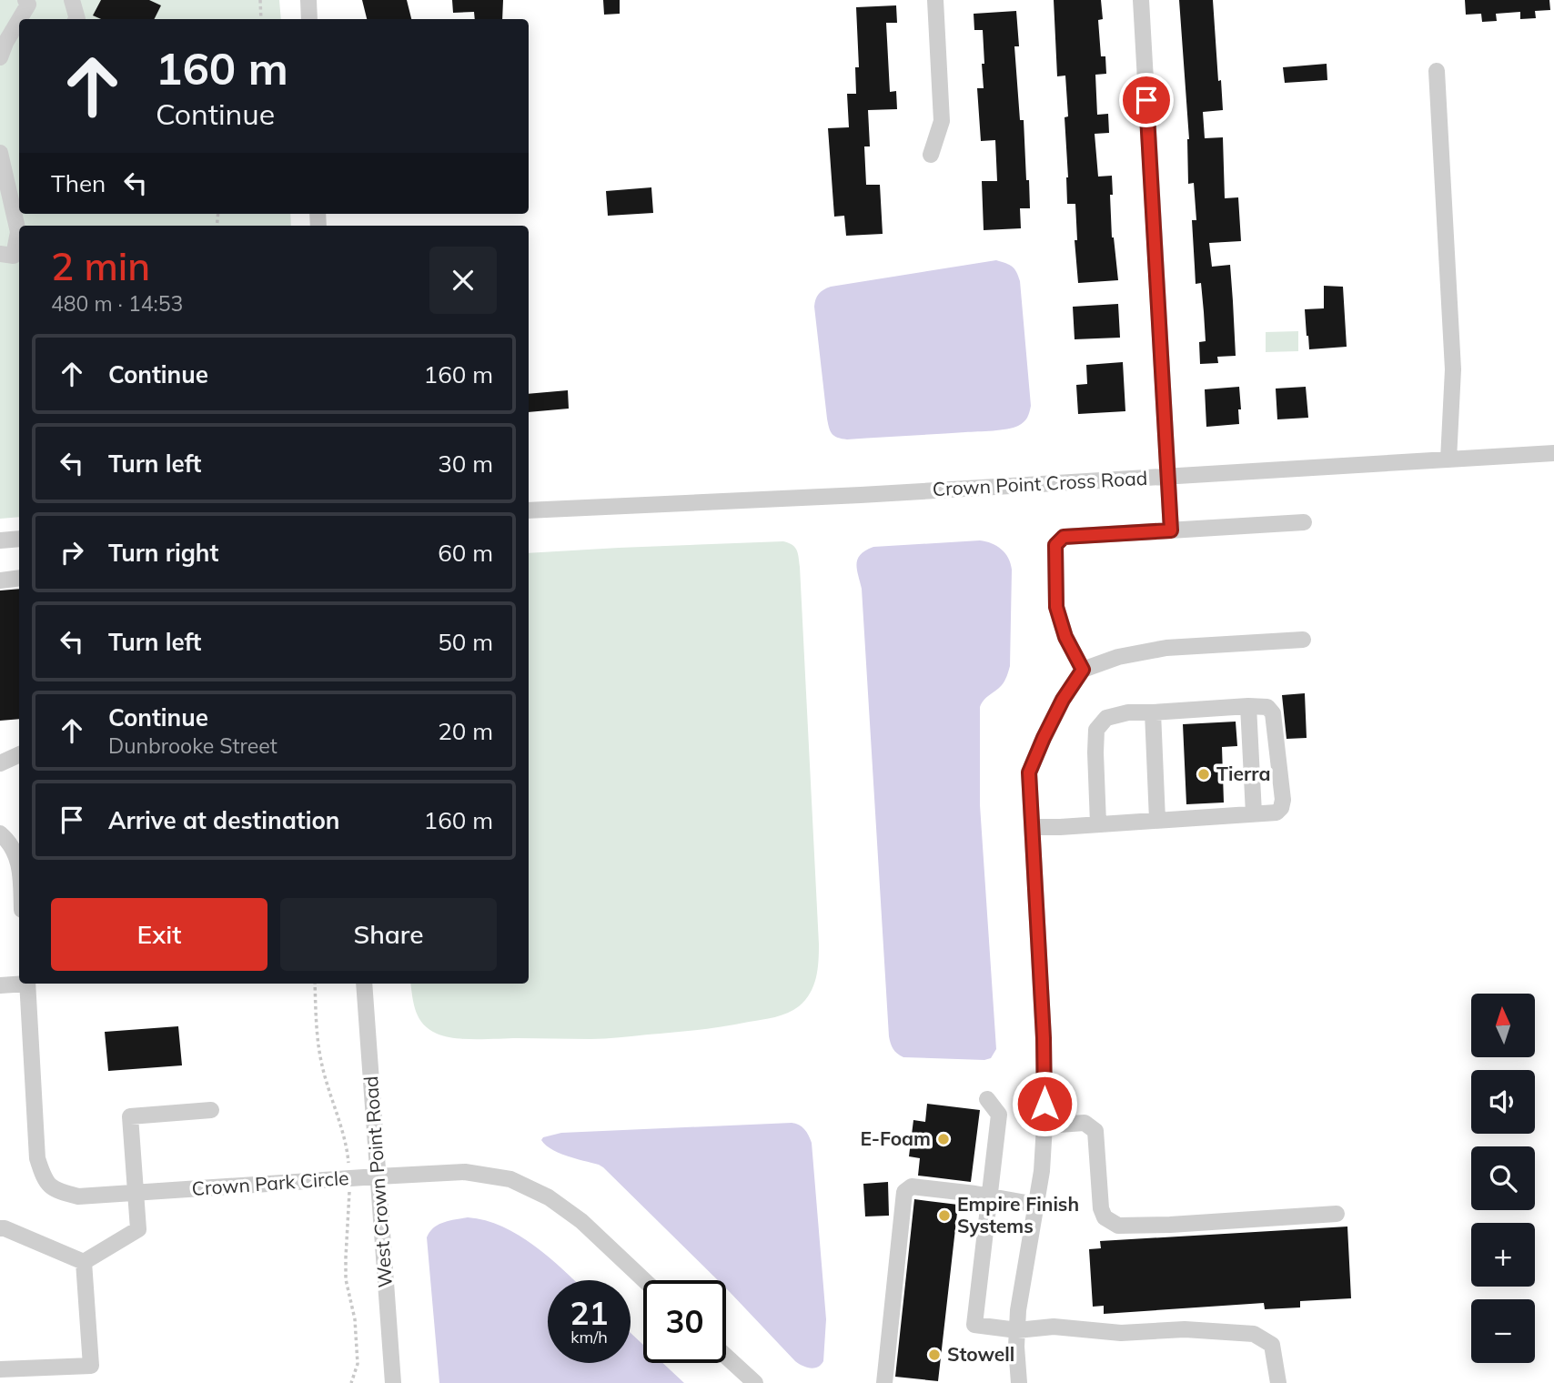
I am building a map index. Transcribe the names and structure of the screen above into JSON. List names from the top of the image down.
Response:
{
  "streets": {
    "street": ["Crown Point Cross Road", "West Crown Point Road", "Crown Park Circle"]
  },
  "crossings": [
    ["West Crown Point Road", "Crown Park Circle"]
  ],
  "places": [
    "Tierra",
    "E-Foam",
    "Empire Finish Systems",
    "Stowell"
  ],
  "north": "top",
  "page": {
    "turn": ["160 m", "Continue"],
    "then": "Then",
    "heading": ["2 min", "480 m · 14:53"],
    "list": [
      {
        "name": "Continue",
        "value": "160 m"
      },
      {
        "name": "Turn left",
        "value": "30 m"
      },
      {
        "name": "Turn right",
        "value": "60 m"
      },
      {
        "name": "Turn left",
        "value": "50 m"
      },
      {
        "name": "Continue",
        "note": "Dunbrooke Street",
        "value": "20 m"
      },
      {
        "name": "Arrive at destination",
        "value": "160 m"
      }
    ],
    "buttons": ["Exit", "Share"],
    "map_buttons": ["+", "−"],
    "speed": "21 km/h",
    "limit": "30"
  }
}
